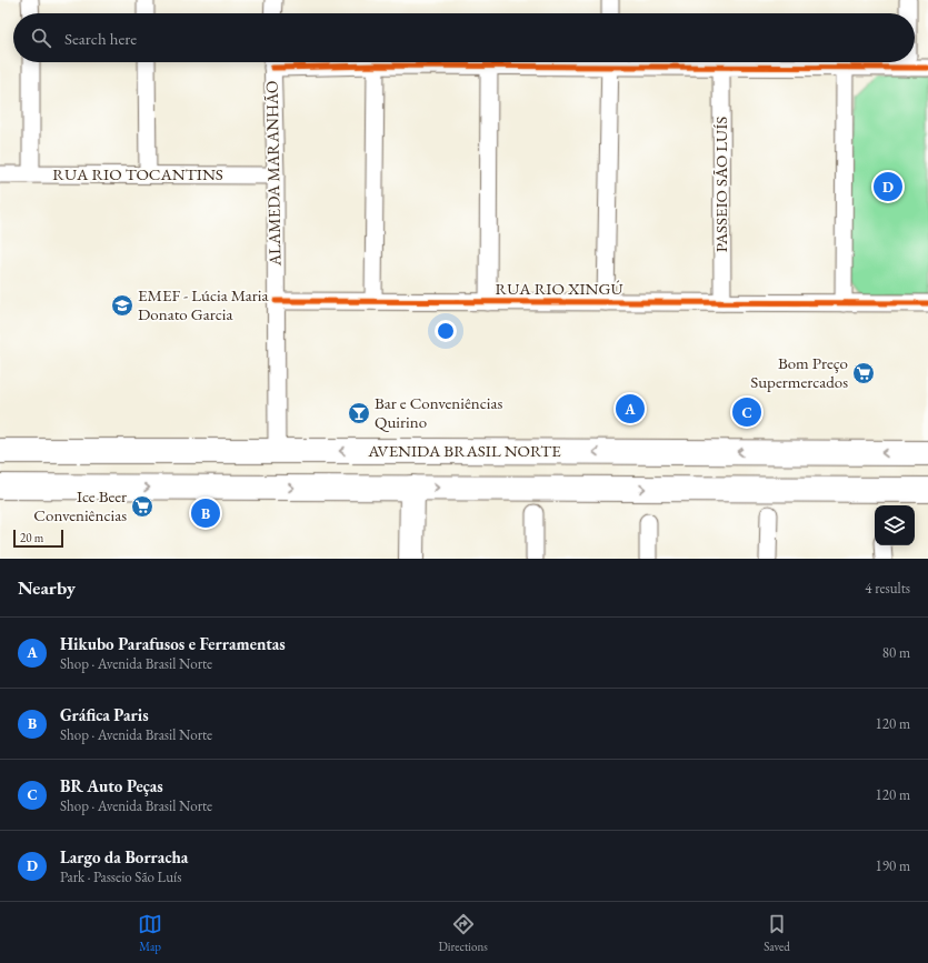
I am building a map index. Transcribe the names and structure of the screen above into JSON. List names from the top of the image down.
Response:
{
  "streets": {
    "main road": ["AVENIDA BRASIL NORTE"],
    "street": [
      "ALAMEDA MARANHÃO",
      "RUA RIO TOCANTINS",
      "PASSEIO SÃO LUÍS",
      "RUA RIO XINGÚ"
    ]
  },
  "crossings": [
    ["ALAMEDA MARANHÃO", "RUA RIO TOCANTINS"],
    ["ALAMEDA MARANHÃO", "RUA RIO XINGÚ"],
    ["ALAMEDA MARANHÃO", "AVENIDA BRASIL NORTE"],
    ["PASSEIO SÃO LUÍS", "RUA RIO XINGÚ"]
  ],
  "places": {
    "school or university": ["EMEF - Lúcia Maria Donato Garcia"],
    "supermarket": ["Bom Preço Supermercados", "Ice Beer Conveniências"],
    "bar": ["Bar e Conveniências Quirino"]
  },
  "scale_bar": "20 m",
  "page": {
    "search": "Search here",
    "pins": [
      "D",
      "A",
      "C",
      "B"
    ],
    "scale": "20 m",
    "heading": ["Nearby", "4 results"],
    "list": [
      {
        "mark": "A",
        "name": "Hikubo Parafusos e Ferramentas",
        "note": "Shop · Avenida Brasil Norte",
        "value": "80 m"
      },
      {
        "mark": "B",
        "name": "Gráfica Paris",
        "note": "Shop · Avenida Brasil Norte",
        "value": "120 m"
      },
      {
        "mark": "C",
        "name": "BR Auto Peças",
        "note": "Shop · Avenida Brasil Norte",
        "value": "120 m"
      },
      {
        "mark": "D",
        "name": "Largo da Borracha",
        "note": "Park · Passeio São Luís",
        "value": "190 m"
      }
    ],
    "nav": ["Map", "Directions", "Saved"]
  }
}
